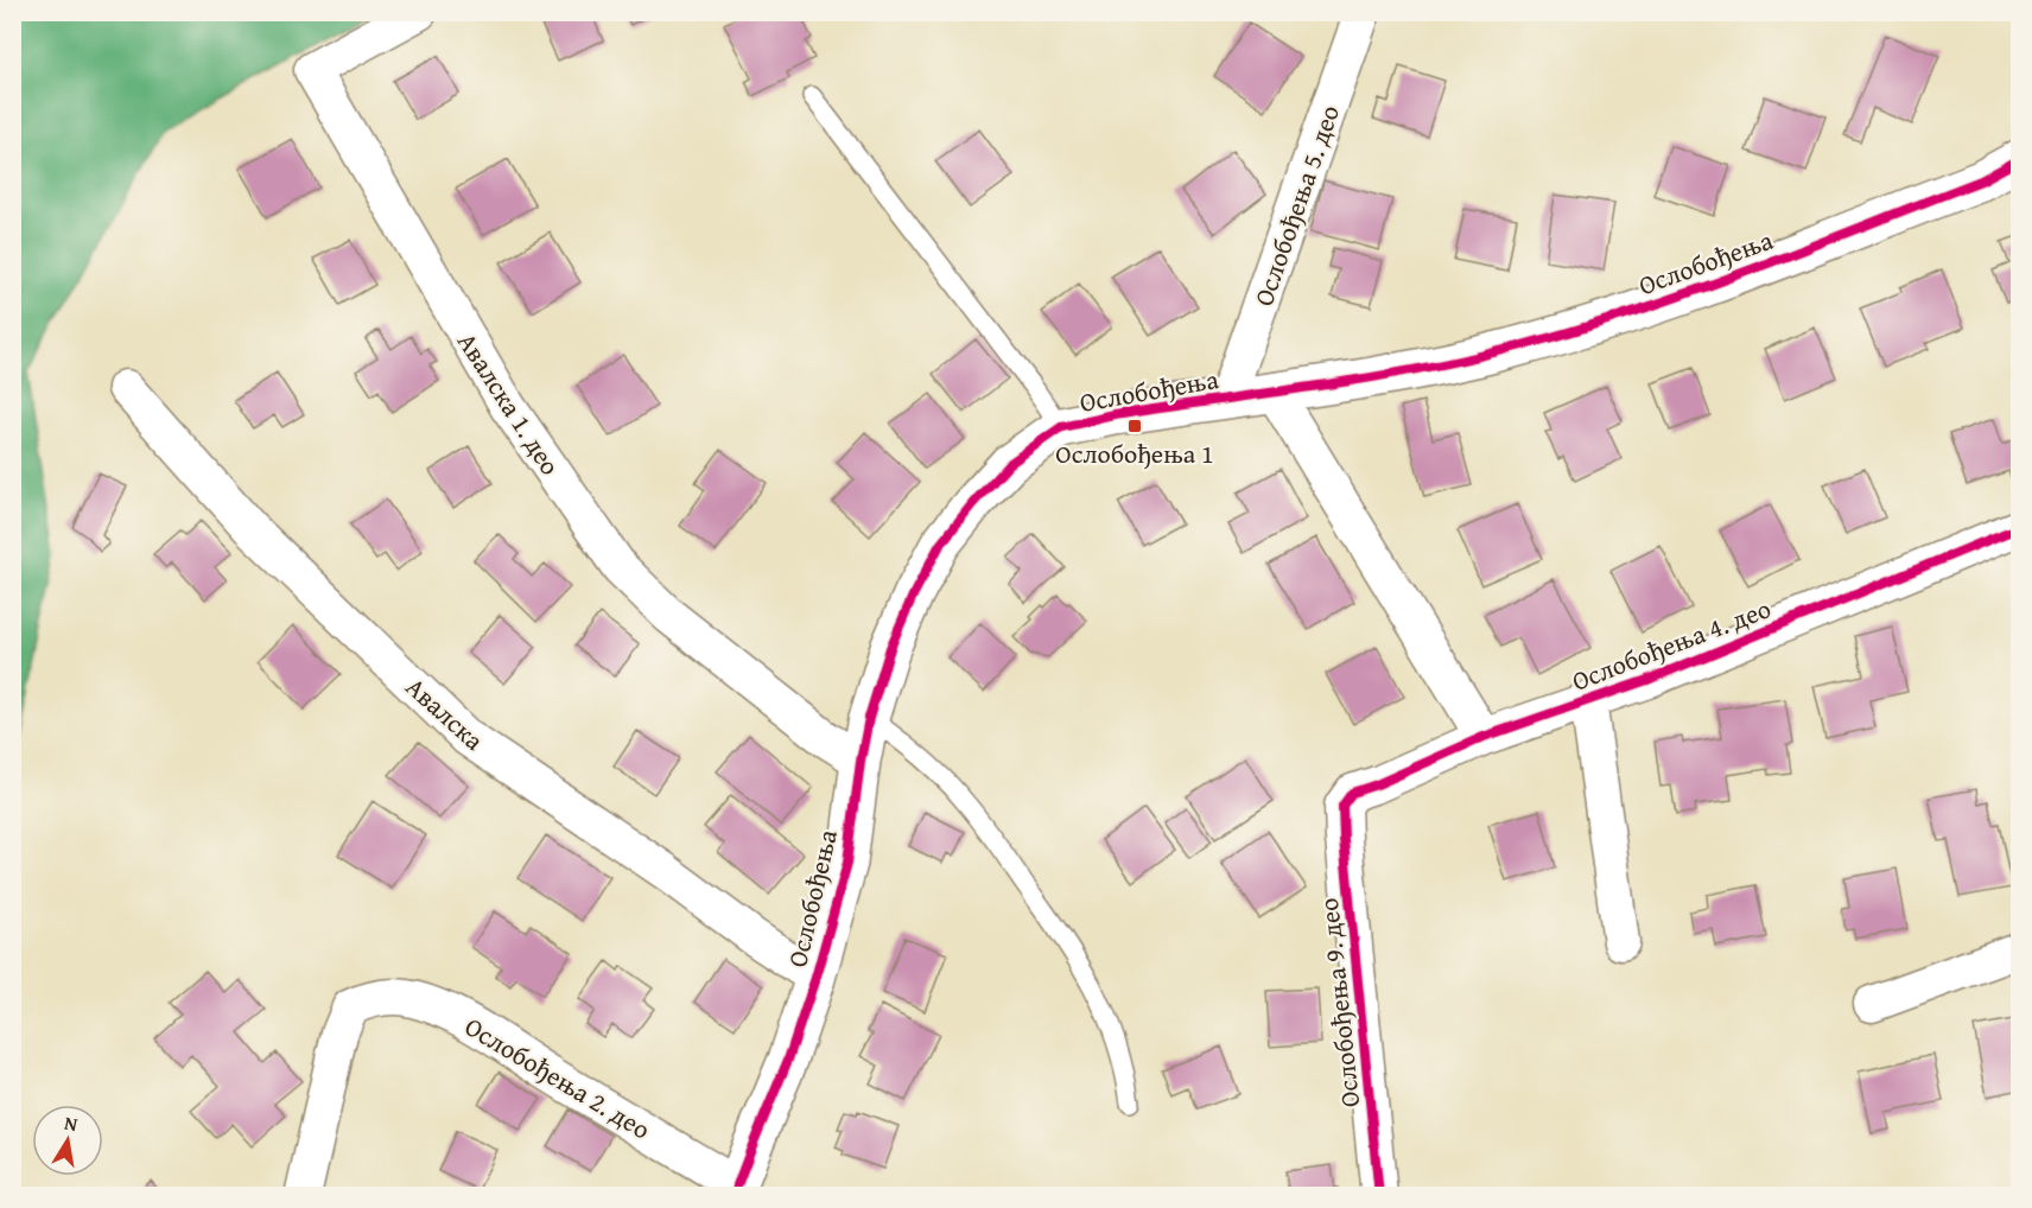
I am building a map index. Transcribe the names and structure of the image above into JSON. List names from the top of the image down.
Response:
{
  "streets": {
    "street": [
      "Ослобођења 5. део",
      "Ослобођења",
      "Авалска 1. део",
      "Ослобођења 4. део",
      "Авалска",
      "Ослобођења 9. део",
      "Ослобођења 2. део"
    ]
  },
  "crossings": [
    ["Ослобођења 5. део", "Ослобођења"],
    ["Ослобођења", "Авалска 1. део"],
    ["Ослобођења", "Авалска"],
    ["Ослобођења", "Ослобођења 2. део"],
    ["Ослобођења 4. део", "Ослобођења 9. део"]
  ],
  "places": {
    "transit": ["Ослобођења 1"]
  },
  "north": "top"
}
